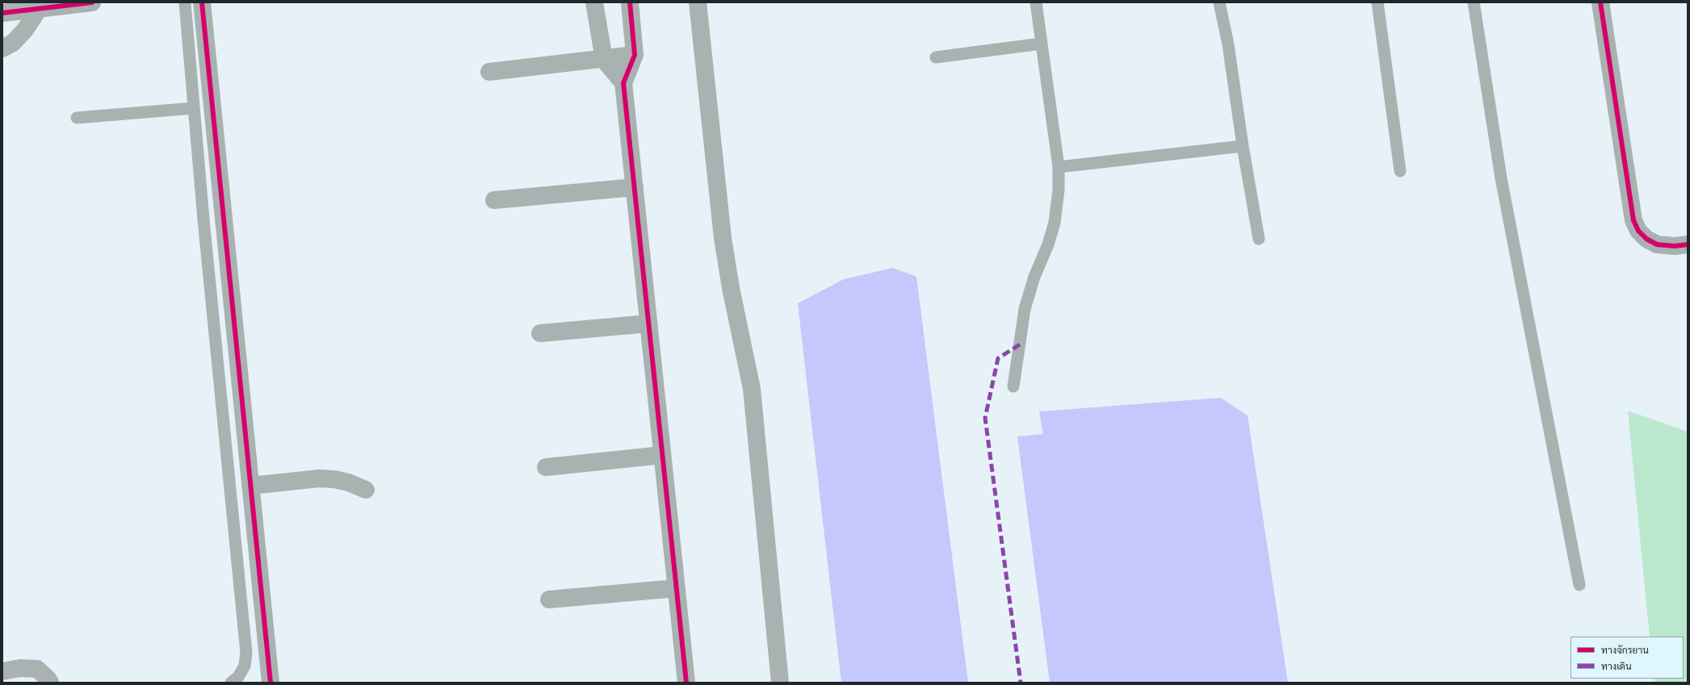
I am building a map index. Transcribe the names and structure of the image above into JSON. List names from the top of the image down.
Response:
{
  "legend": ["ทางจักรยาน", "ทางเดิน"]
}
